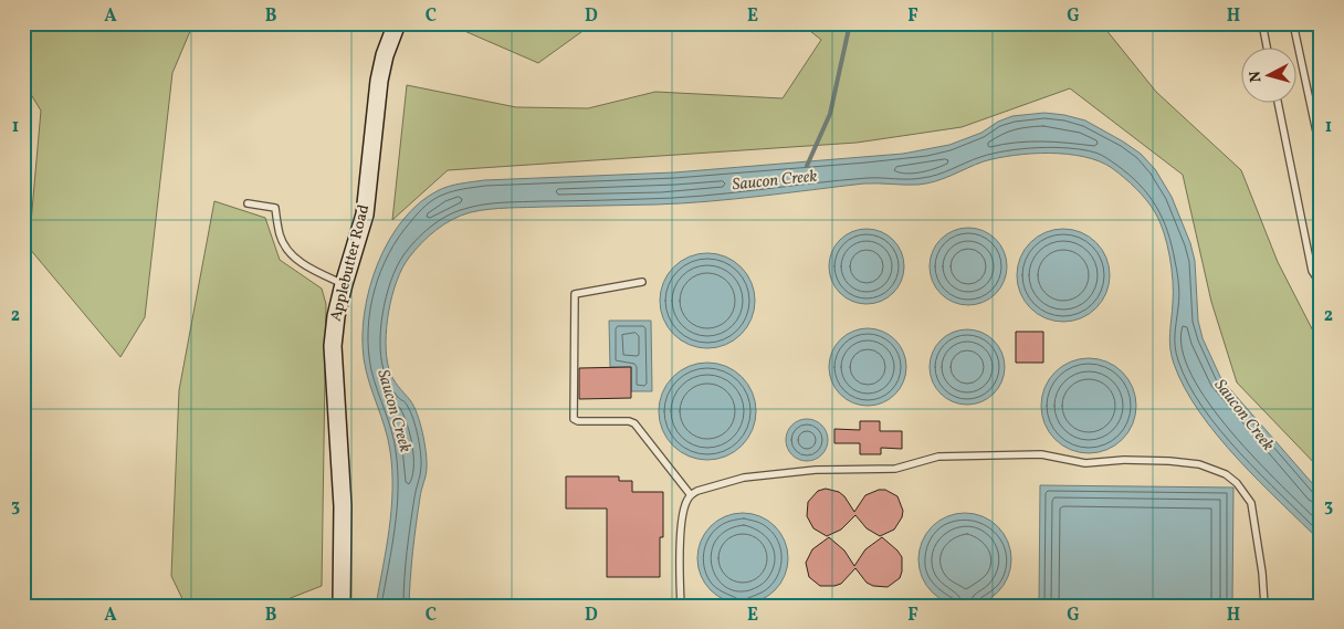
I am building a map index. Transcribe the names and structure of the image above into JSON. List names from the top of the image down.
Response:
{
  "streets": {
    "street": ["Applebutter Road"]
  },
  "water": ["Saucon Creek"],
  "north": "left",
  "grid": {
    "columns": [
      "A",
      "B",
      "C",
      "D",
      "E",
      "F",
      "G",
      "H"
    ],
    "rows": ["1", "2", "3"]
  }
}
